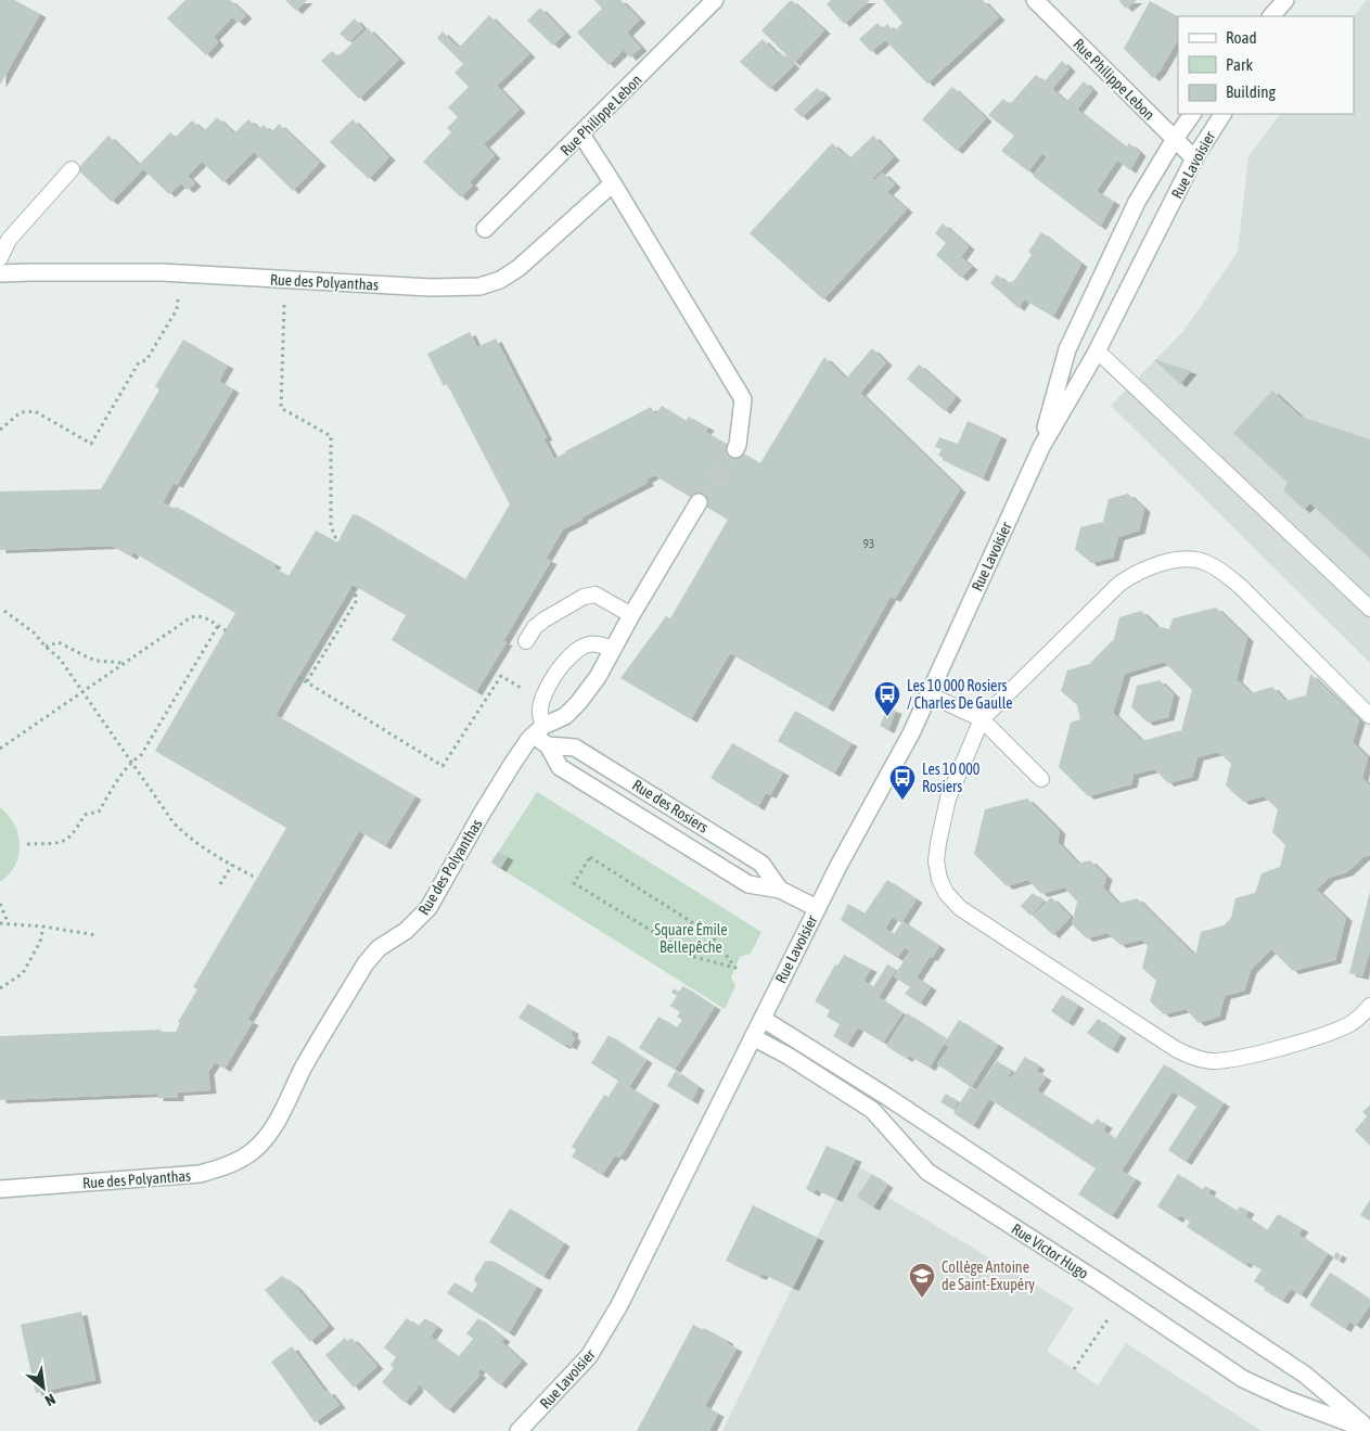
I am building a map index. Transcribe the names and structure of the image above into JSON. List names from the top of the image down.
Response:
{
  "streets": {
    "street": [
      "Rue Philippe Lebon",
      "Rue Lavoisier",
      "Rue des Polyanthas",
      "Rue des Rosiers",
      "Rue Victor Hugo"
    ]
  },
  "crossings": [
    ["Rue Philippe Lebon", "Rue Lavoisier"],
    ["Rue Lavoisier", "Rue des Rosiers"],
    ["Rue Lavoisier", "Rue Victor Hugo"],
    ["Rue des Polyanthas", "Rue des Rosiers"]
  ],
  "parks": ["Square Émile Bellepêche"],
  "places": {
    "bus stop": ["Les 10 000 Rosiers / Charles De Gaulle", "Les 10 000 Rosiers"],
    "school or university": ["Collège Antoine de Saint-Exupéry"]
  },
  "house_numbers": ["93"],
  "legend": ["Road", "Park", "Building"],
  "north": "bottom right"
}
